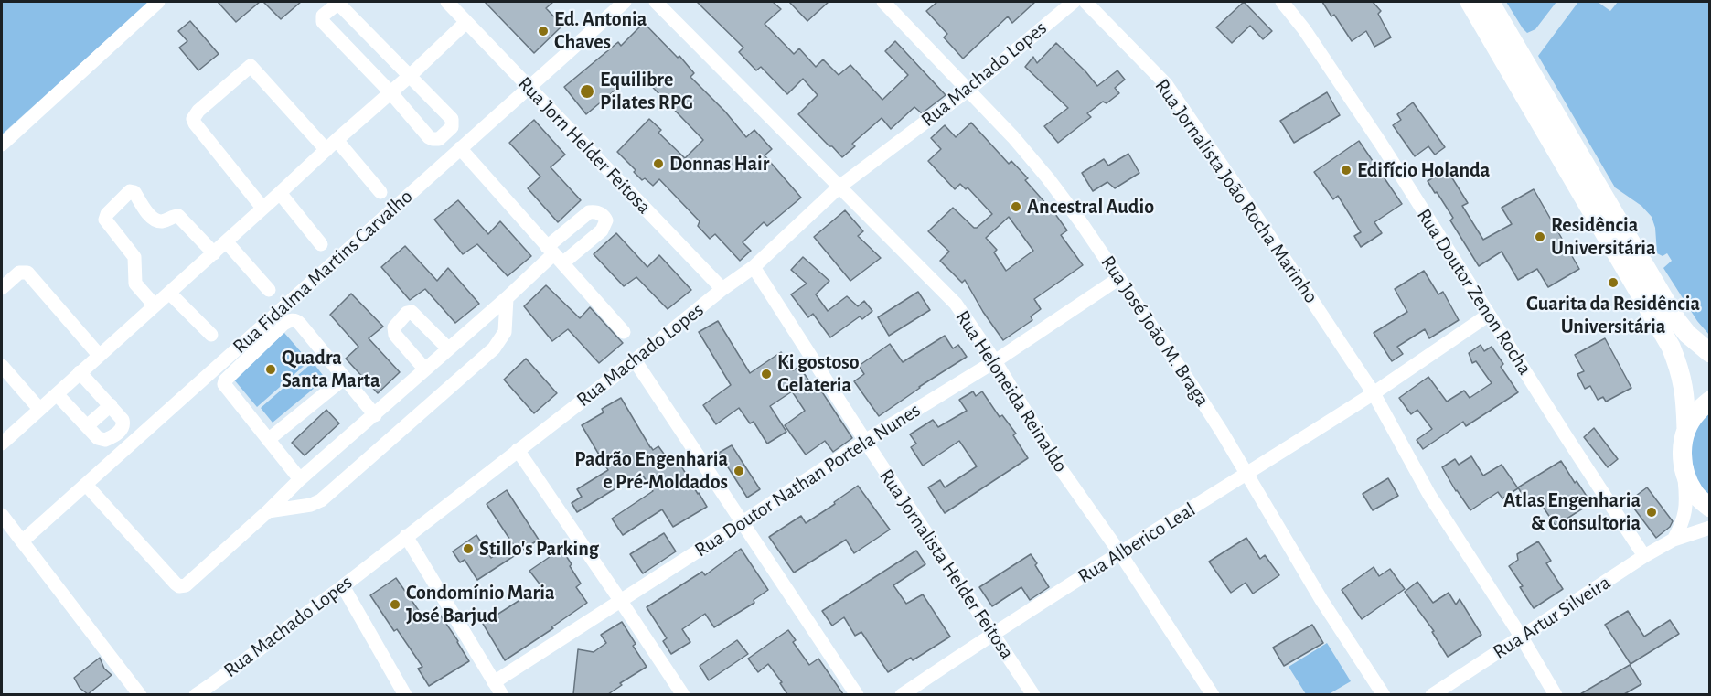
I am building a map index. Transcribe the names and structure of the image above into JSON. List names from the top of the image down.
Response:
{
  "streets": {
    "street": [
      "Rua Machado Lopes",
      "Rua Jorn Helder Feitosa",
      "Rua Jornalista João Rocha Marinho",
      "Rua Fidalma Martins Carvalho",
      "Rua Doutor Zenon Rocha",
      "Rua José João M. Braga",
      "Rua Heloneida Reinaldo",
      "Rua Doutor Nathan Portela Nunes",
      "Rua Alberico Leal",
      "Rua Jornalista Helder Feitosa",
      "Rua Artur Silveira"
    ]
  },
  "crossings": [
    ["Rua Machado Lopes", "Rua Jorn Helder Feitosa"],
    ["Rua Machado Lopes", "Rua José João M. Braga"],
    ["Rua Machado Lopes", "Rua Heloneida Reinaldo"],
    ["Rua Machado Lopes", "Rua Jornalista Helder Feitosa"],
    ["Rua Jorn Helder Feitosa", "Rua Fidalma Martins Carvalho"],
    ["Rua Jornalista João Rocha Marinho", "Rua Alberico Leal"],
    ["Rua Jornalista João Rocha Marinho", "Rua Artur Silveira"],
    ["Rua Doutor Zenon Rocha", "Rua Artur Silveira"],
    ["Rua José João M. Braga", "Rua Doutor Nathan Portela Nunes"],
    ["Rua José João M. Braga", "Rua Alberico Leal"],
    ["Rua Heloneida Reinaldo", "Rua Doutor Nathan Portela Nunes"],
    ["Rua Heloneida Reinaldo", "Rua Alberico Leal"],
    ["Rua Doutor Nathan Portela Nunes", "Rua Jornalista Helder Feitosa"],
    ["Rua Alberico Leal", "Rua Jornalista Helder Feitosa"]
  ],
  "places": [
    "Ed. Antonia Chaves",
    "Equilibre Pilates RPG",
    "Donnas Hair",
    "Edifício Holanda",
    "Ancestral Audio",
    "Residência Universitária",
    "Guarita da Residência Universitária",
    "Quadra Santa Marta",
    "Ki gostoso Gelateria",
    "Padrão Engenharia e Pré-Moldados",
    "Atlas Engenharia & Consultoria",
    "Stillo's Parking",
    "Condomínio Maria José Barjud"
  ]
}
